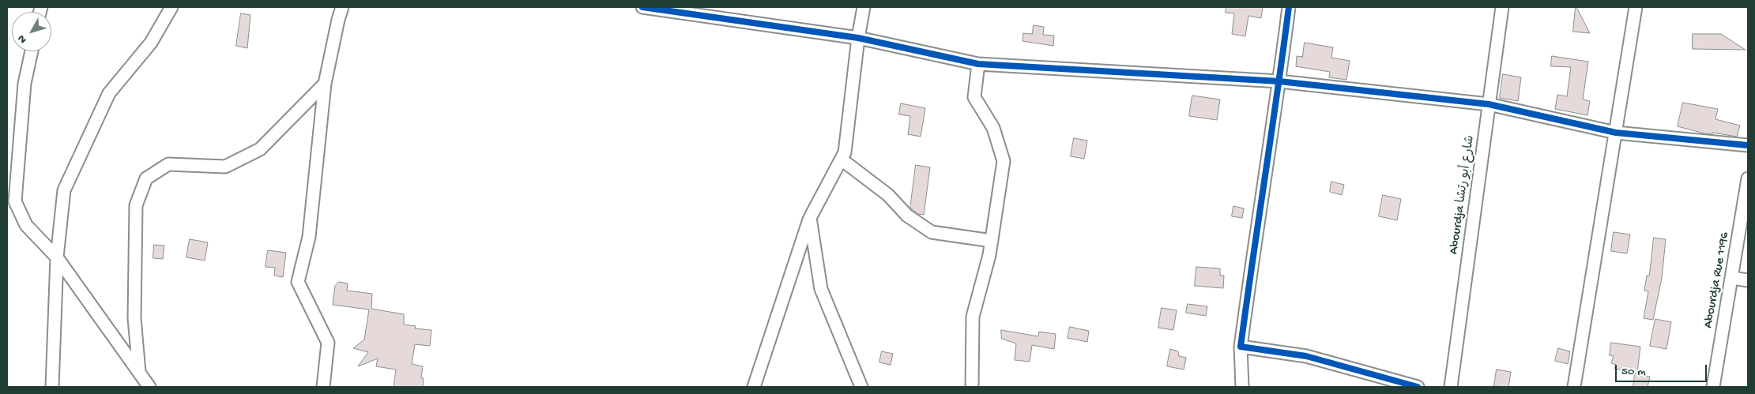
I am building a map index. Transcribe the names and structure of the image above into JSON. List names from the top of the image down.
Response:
{
  "streets": {
    "street": ["Abourdja شارع أبو رتشا", "Abourdja Rue 1196"]
  },
  "scale_bar": "50 m",
  "north": "bottom left"
}
